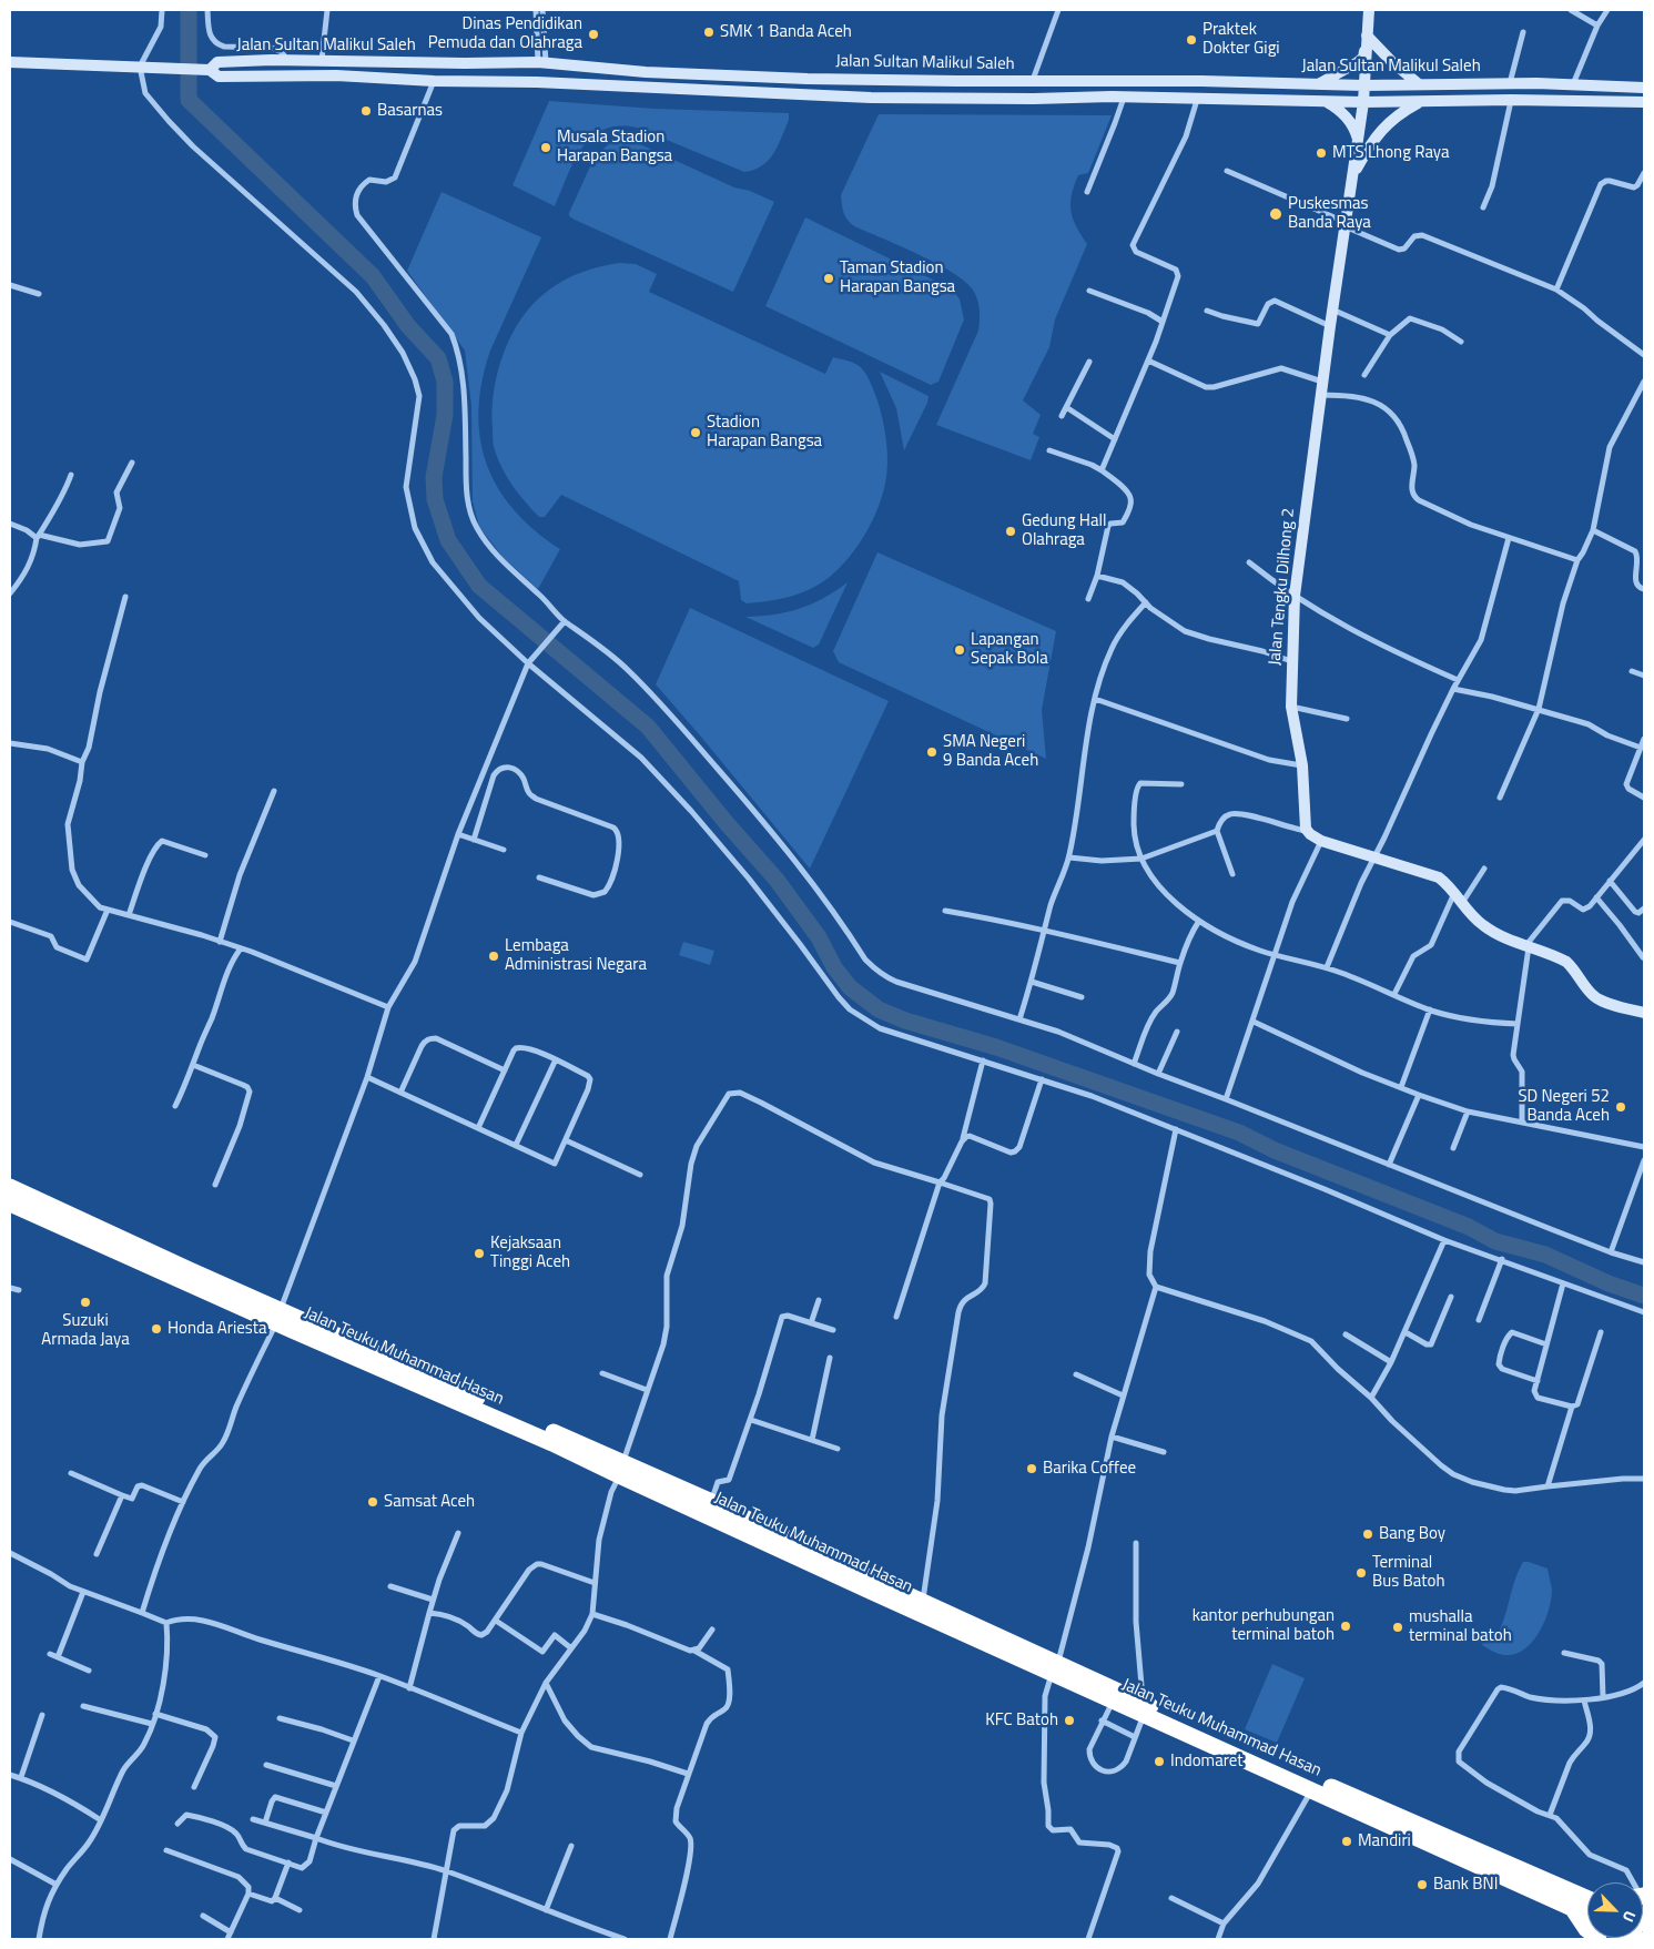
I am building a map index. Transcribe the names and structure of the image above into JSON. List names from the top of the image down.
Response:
{
  "streets": {
    "highway": ["Jalan Teuku Muhammad Hasan"],
    "main road": ["Jalan Sultan Malikul Saleh", "Jalan Tengku Dilhong 2"]
  },
  "crossings": [
    ["Jalan Sultan Malikul Saleh", "Jalan Tengku Dilhong 2"]
  ],
  "places": [
    "SMK 1 Banda Aceh",
    "Dinas Pendidikan Pemuda dan Olahraga",
    "Praktek Dokter Gigi",
    "Basarnas",
    "Musala Stadion Harapan Bangsa",
    "MTS Lhong Raya",
    "Puskesmas Banda Raya",
    "Taman Stadion Harapan Bangsa",
    "Stadion Harapan Bangsa",
    "Gedung Hall Olahraga",
    "Lapangan Sepak Bola",
    "SMA Negeri 9 Banda Aceh",
    "Lembaga Administrasi Negara",
    "SD Negeri 52 Banda Aceh",
    "Kejaksaan Tinggi Aceh",
    "Suzuki Armada Jaya",
    "Honda Ariesta",
    "Barika Coffee",
    "Samsat Aceh",
    "Bang Boy",
    "Terminal Bus Batoh",
    "kantor perhubungan terminal batoh",
    "mushalla terminal batoh",
    "KFC Batoh",
    "Indomaret",
    "Mandiri",
    "Bank BNI"
  ],
  "north": "bottom right"
}
